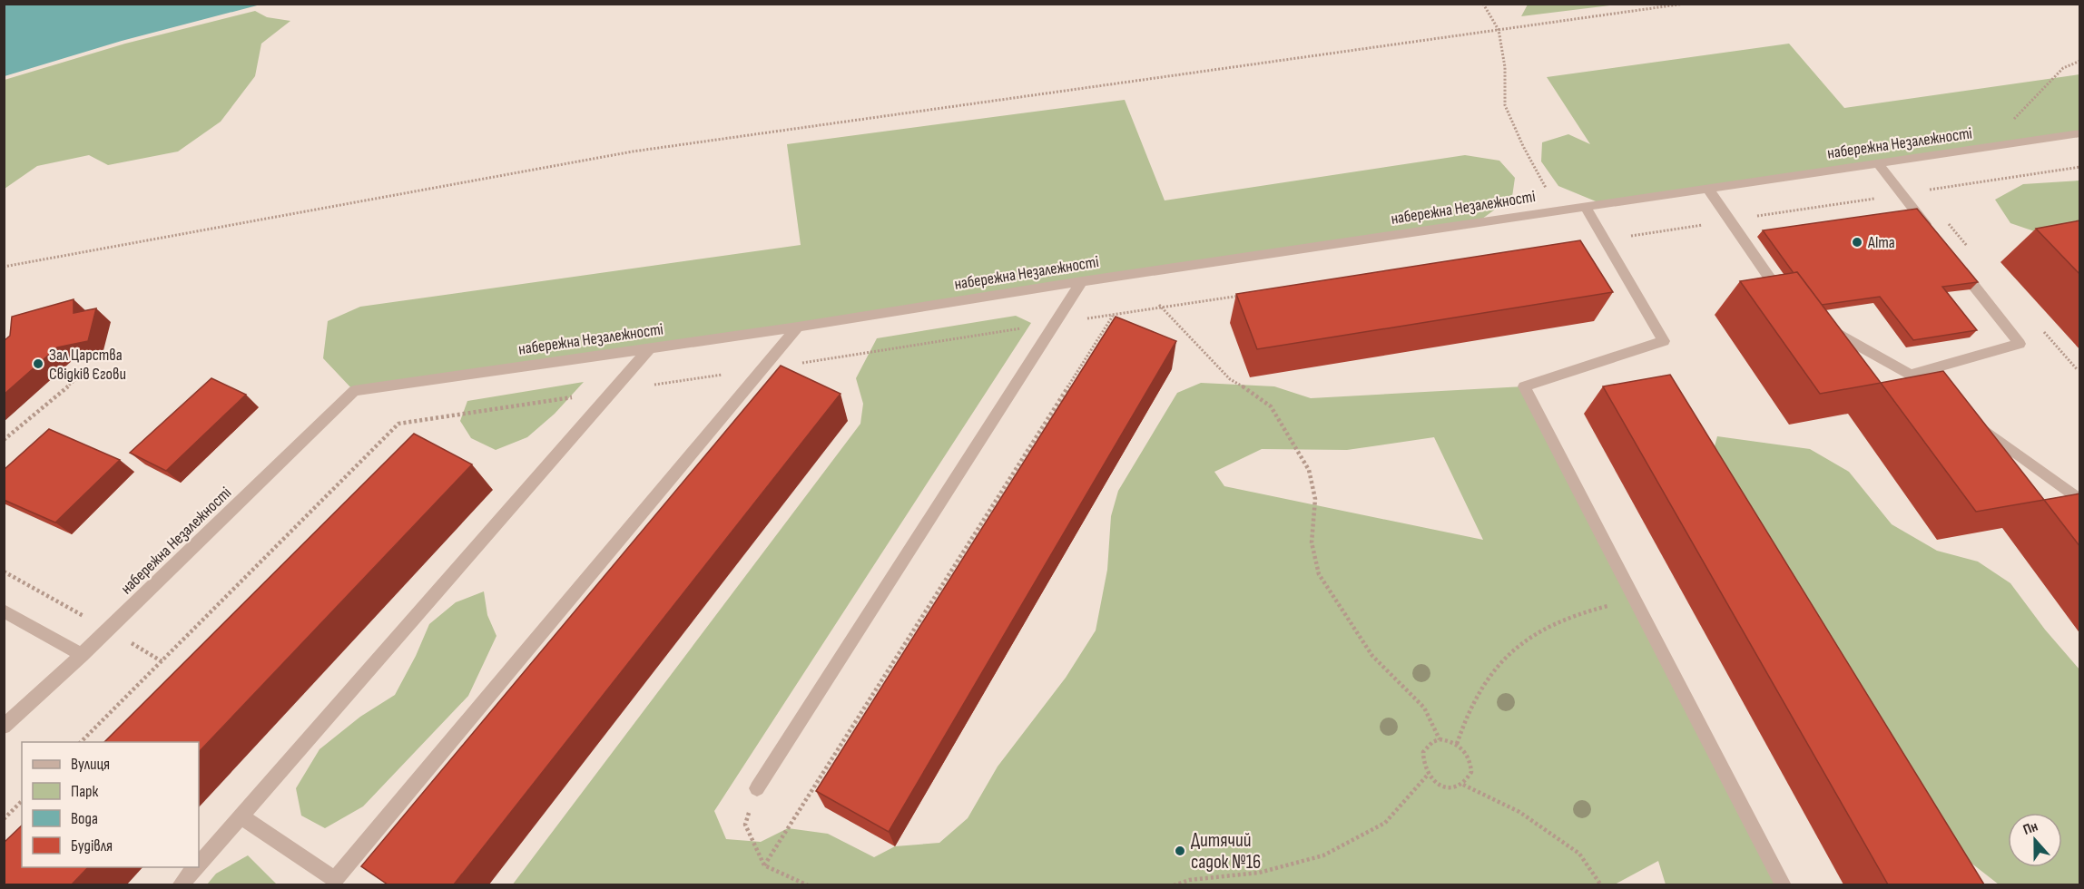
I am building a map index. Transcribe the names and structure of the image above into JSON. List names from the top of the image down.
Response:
{
  "streets": {
    "street": ["набережна Незалежності"]
  },
  "places": ["Alma", "Зал Царства Свідків Єгови", "Дитячий садок №16"],
  "legend": [
    "Вулиця",
    "Парк",
    "Вода",
    "Будівля"
  ],
  "north": "top"
}
